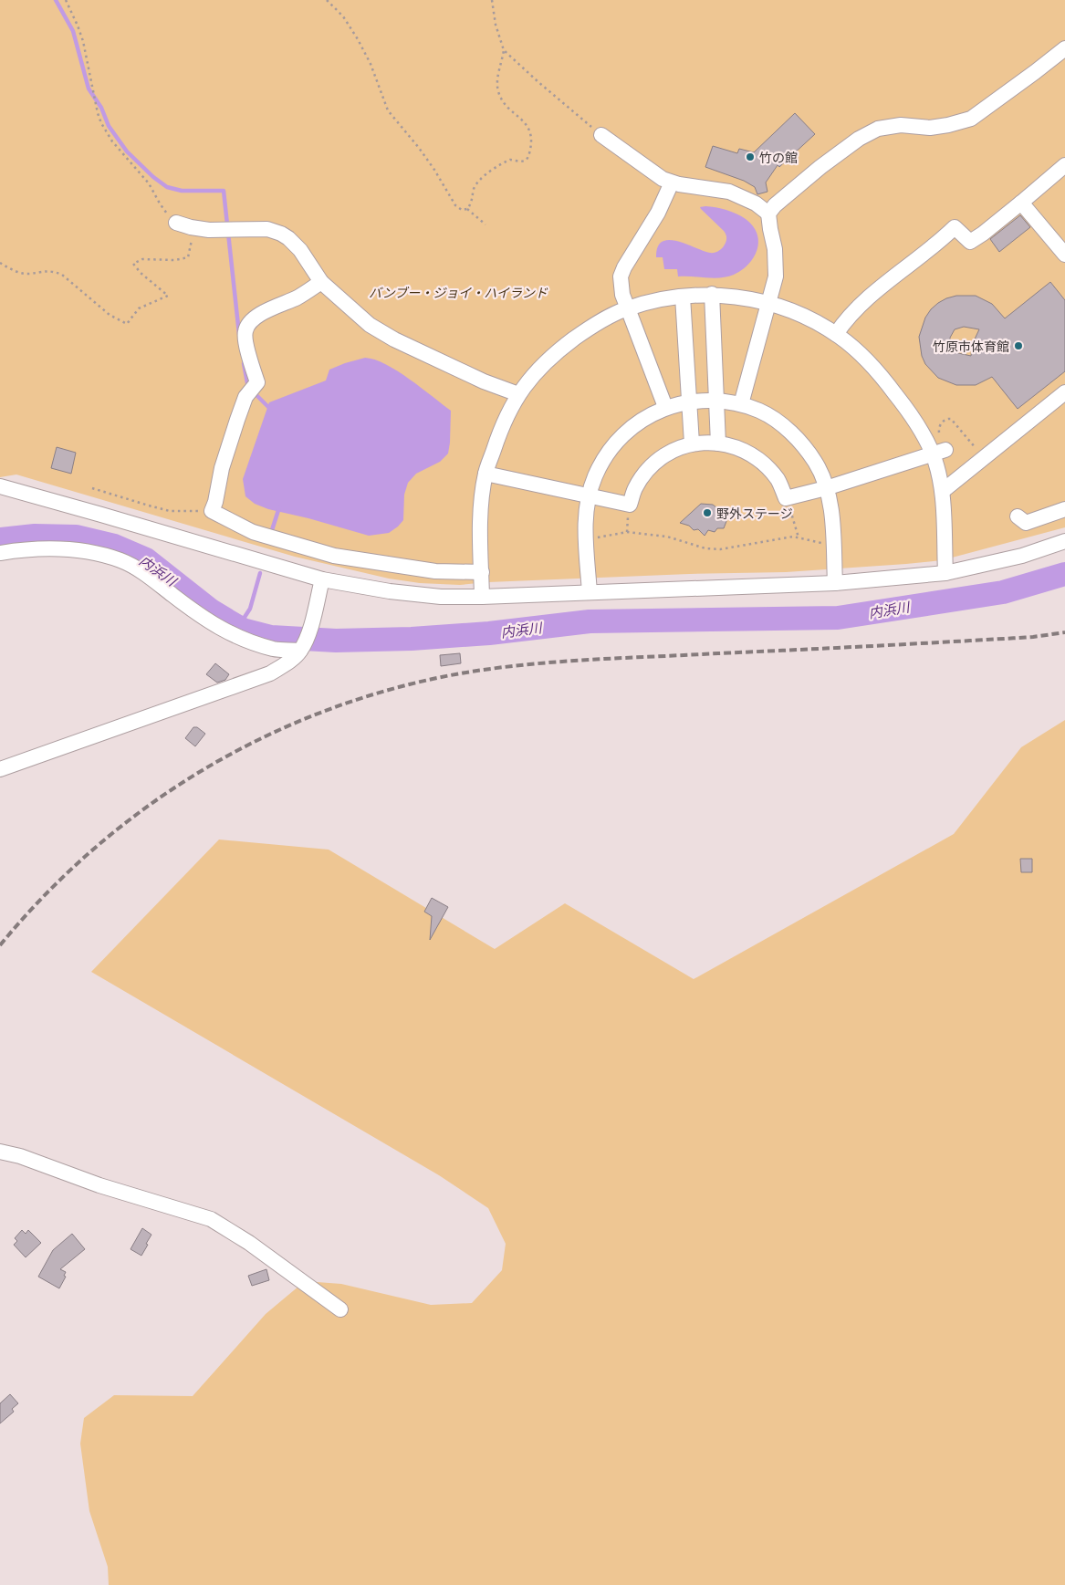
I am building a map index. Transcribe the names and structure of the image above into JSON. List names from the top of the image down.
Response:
{
  "water": ["内浜川"],
  "parks": ["バンブー・ジョイ・ハイランド"],
  "places": ["竹の館", "竹原市体育館", "野外ステージ"]
}
